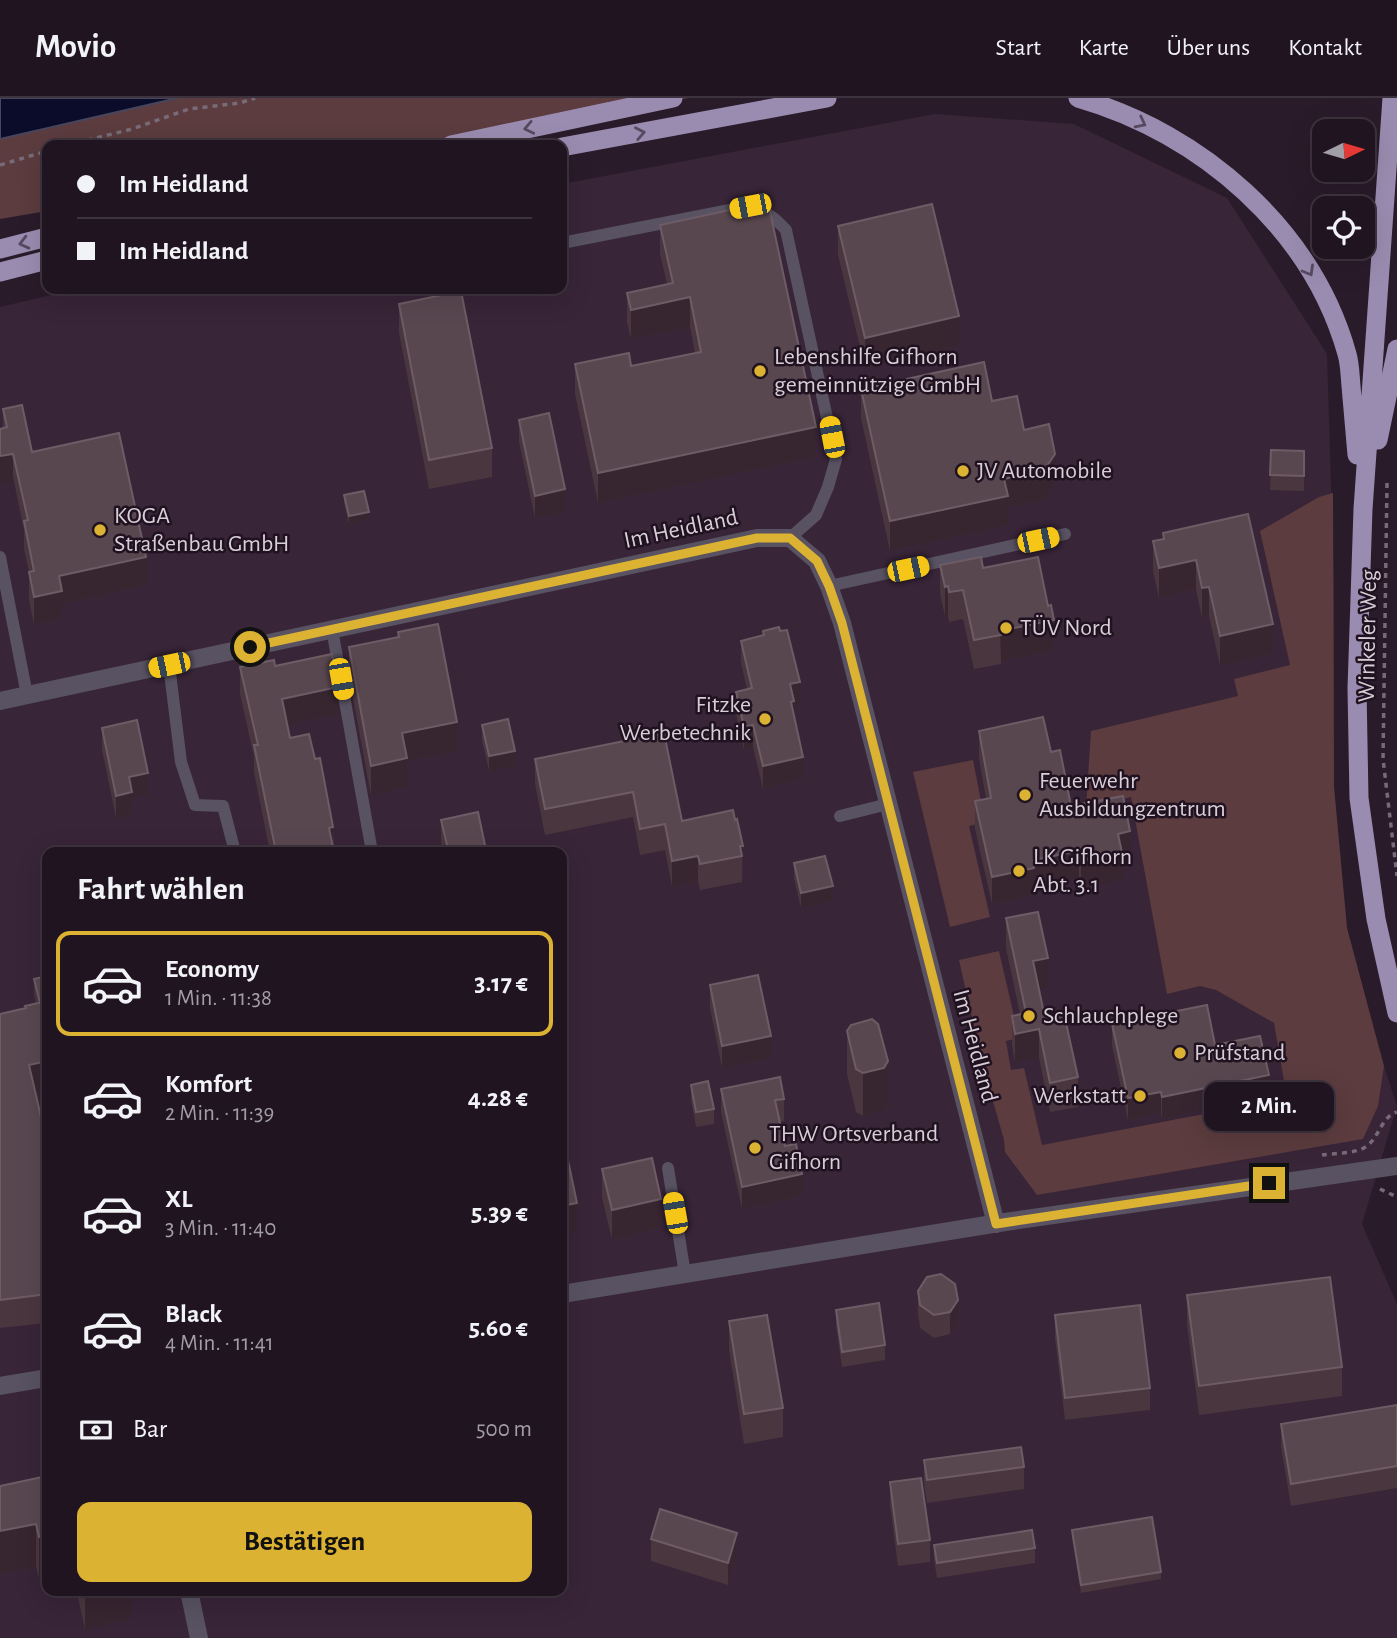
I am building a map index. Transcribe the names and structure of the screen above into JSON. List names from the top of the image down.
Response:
{
  "streets": {
    "street": ["Im Heidland"],
    "path": ["Winkeler Weg"]
  },
  "places": [
    "Lebenshilfe Gifhorn gemeinnützige GmbH",
    "JV Automobile",
    "KOGA Straßenbau GmbH",
    "TÜV Nord",
    "Fitzke Werbetechnik",
    "Feuerwehr Ausbildungzentrum",
    "LK Gifhorn Abt. 3.1",
    "Schlauchplege",
    "Prüfstand",
    "Werkstatt",
    "THW Ortsverband Gifhorn"
  ],
  "north": "right",
  "page": {
    "header": "Movio",
    "nav": [
      "Start",
      "Karte",
      "Über uns",
      "Kontakt"
    ],
    "banner": ["Im Heidland", "Im Heidland"],
    "heading": "Fahrt wählen",
    "list": [
      {
        "name": "Economy",
        "note": "1 Min. · 11:38",
        "value": "3.17 €"
      },
      {
        "name": "Komfort",
        "note": "2 Min. · 11:39",
        "value": "4.28 €"
      },
      {
        "name": "XL",
        "note": "3 Min. · 11:40",
        "value": "5.39 €"
      },
      {
        "name": "Black",
        "note": "4 Min. · 11:41",
        "value": "5.60 €"
      }
    ],
    "bubble": "2 Min.",
    "pay": ["Bar", "500 m"],
    "buttons": "Bestätigen"
  }
}
